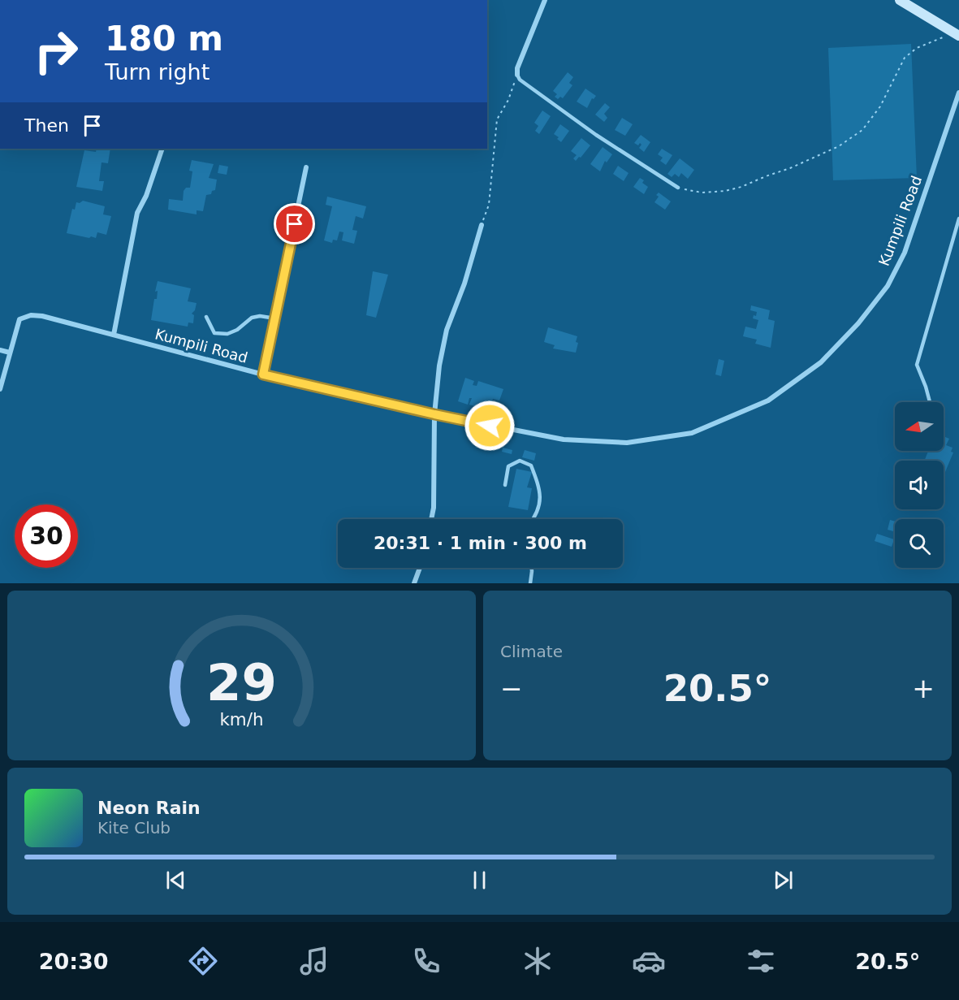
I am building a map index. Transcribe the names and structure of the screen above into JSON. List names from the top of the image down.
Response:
{
  "streets": {
    "street": ["Kumpili Road"]
  },
  "north": "left",
  "page": {
    "turn": ["180 m", "Turn right"],
    "then": "Then",
    "limit": "30",
    "trip": "20:31 · 1 min · 300 m",
    "tile": "Climate",
    "heat": ["−", "20.5°", "+"],
    "song": ["Neon Rain", "Kite Club"],
    "tabs": ["20:30", "20.5°"],
    "gauge": ["29", "km/h"]
  }
}
